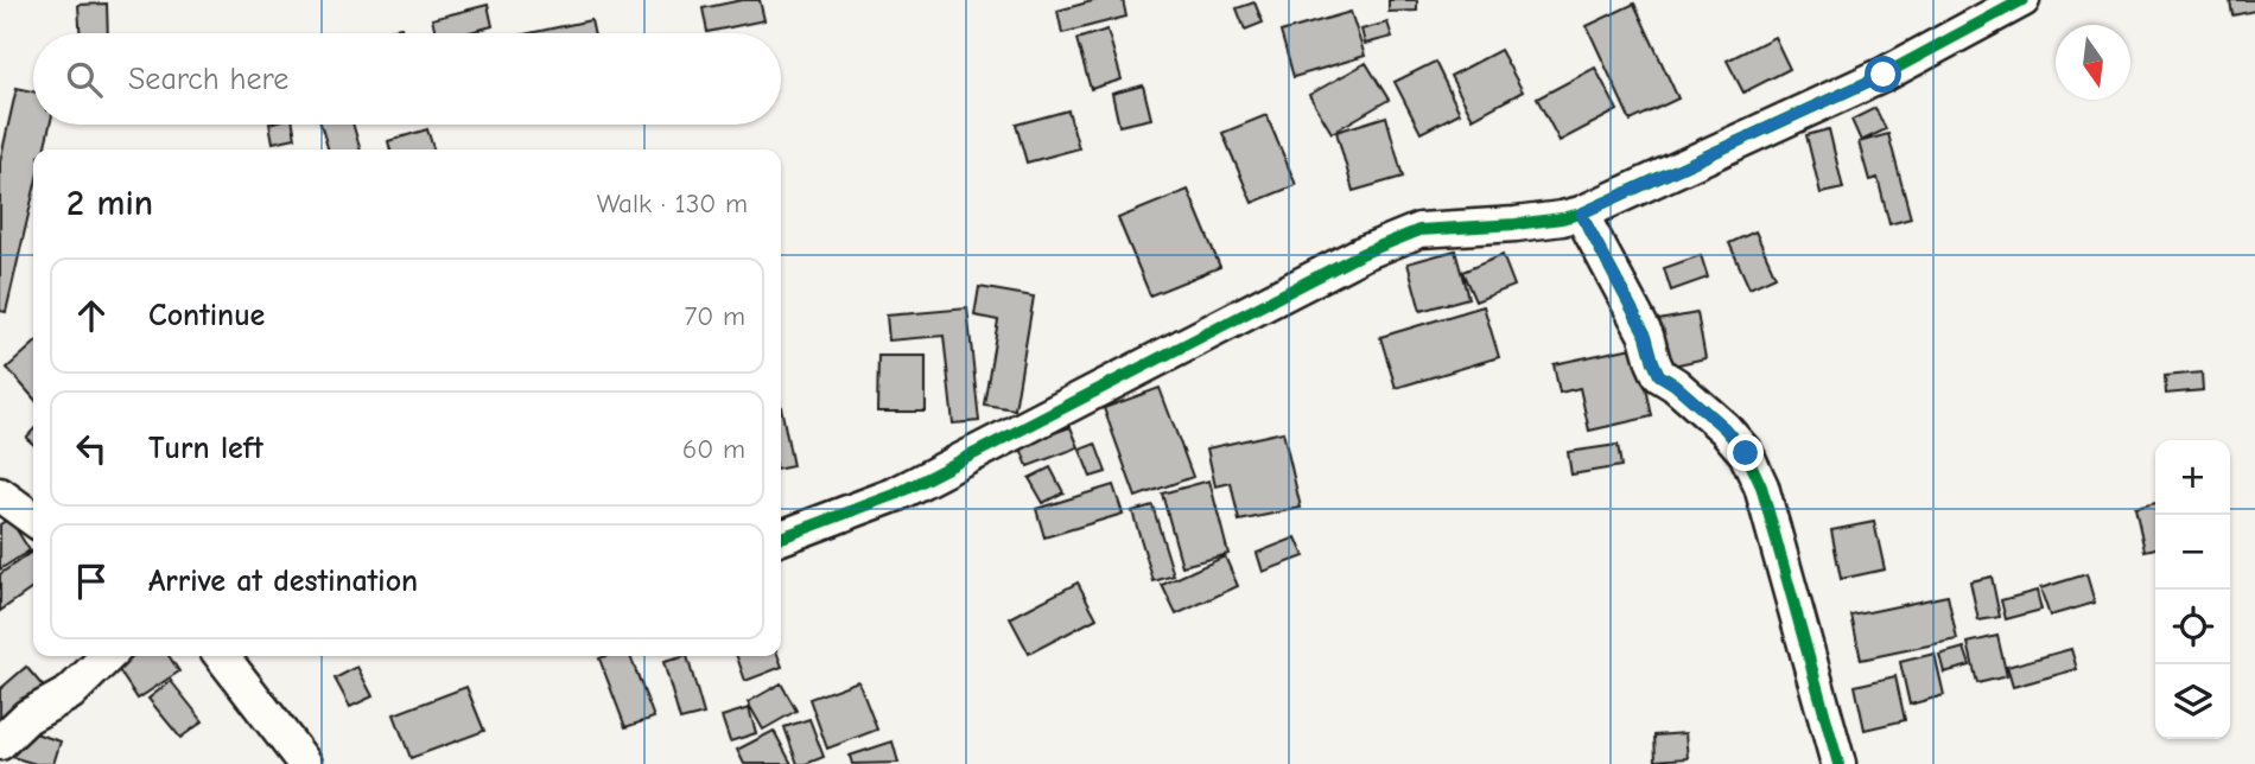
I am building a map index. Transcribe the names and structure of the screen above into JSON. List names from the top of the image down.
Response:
{
  "north": "bottom",
  "page": {
    "search": "Search here",
    "heading": ["2 min", "Walk · 130 m"],
    "list": [
      ["Continue", "70 m"],
      ["Turn left", "60 m"],
      "Arrive at destination"
    ],
    "map_buttons": ["+", "−"]
  }
}
